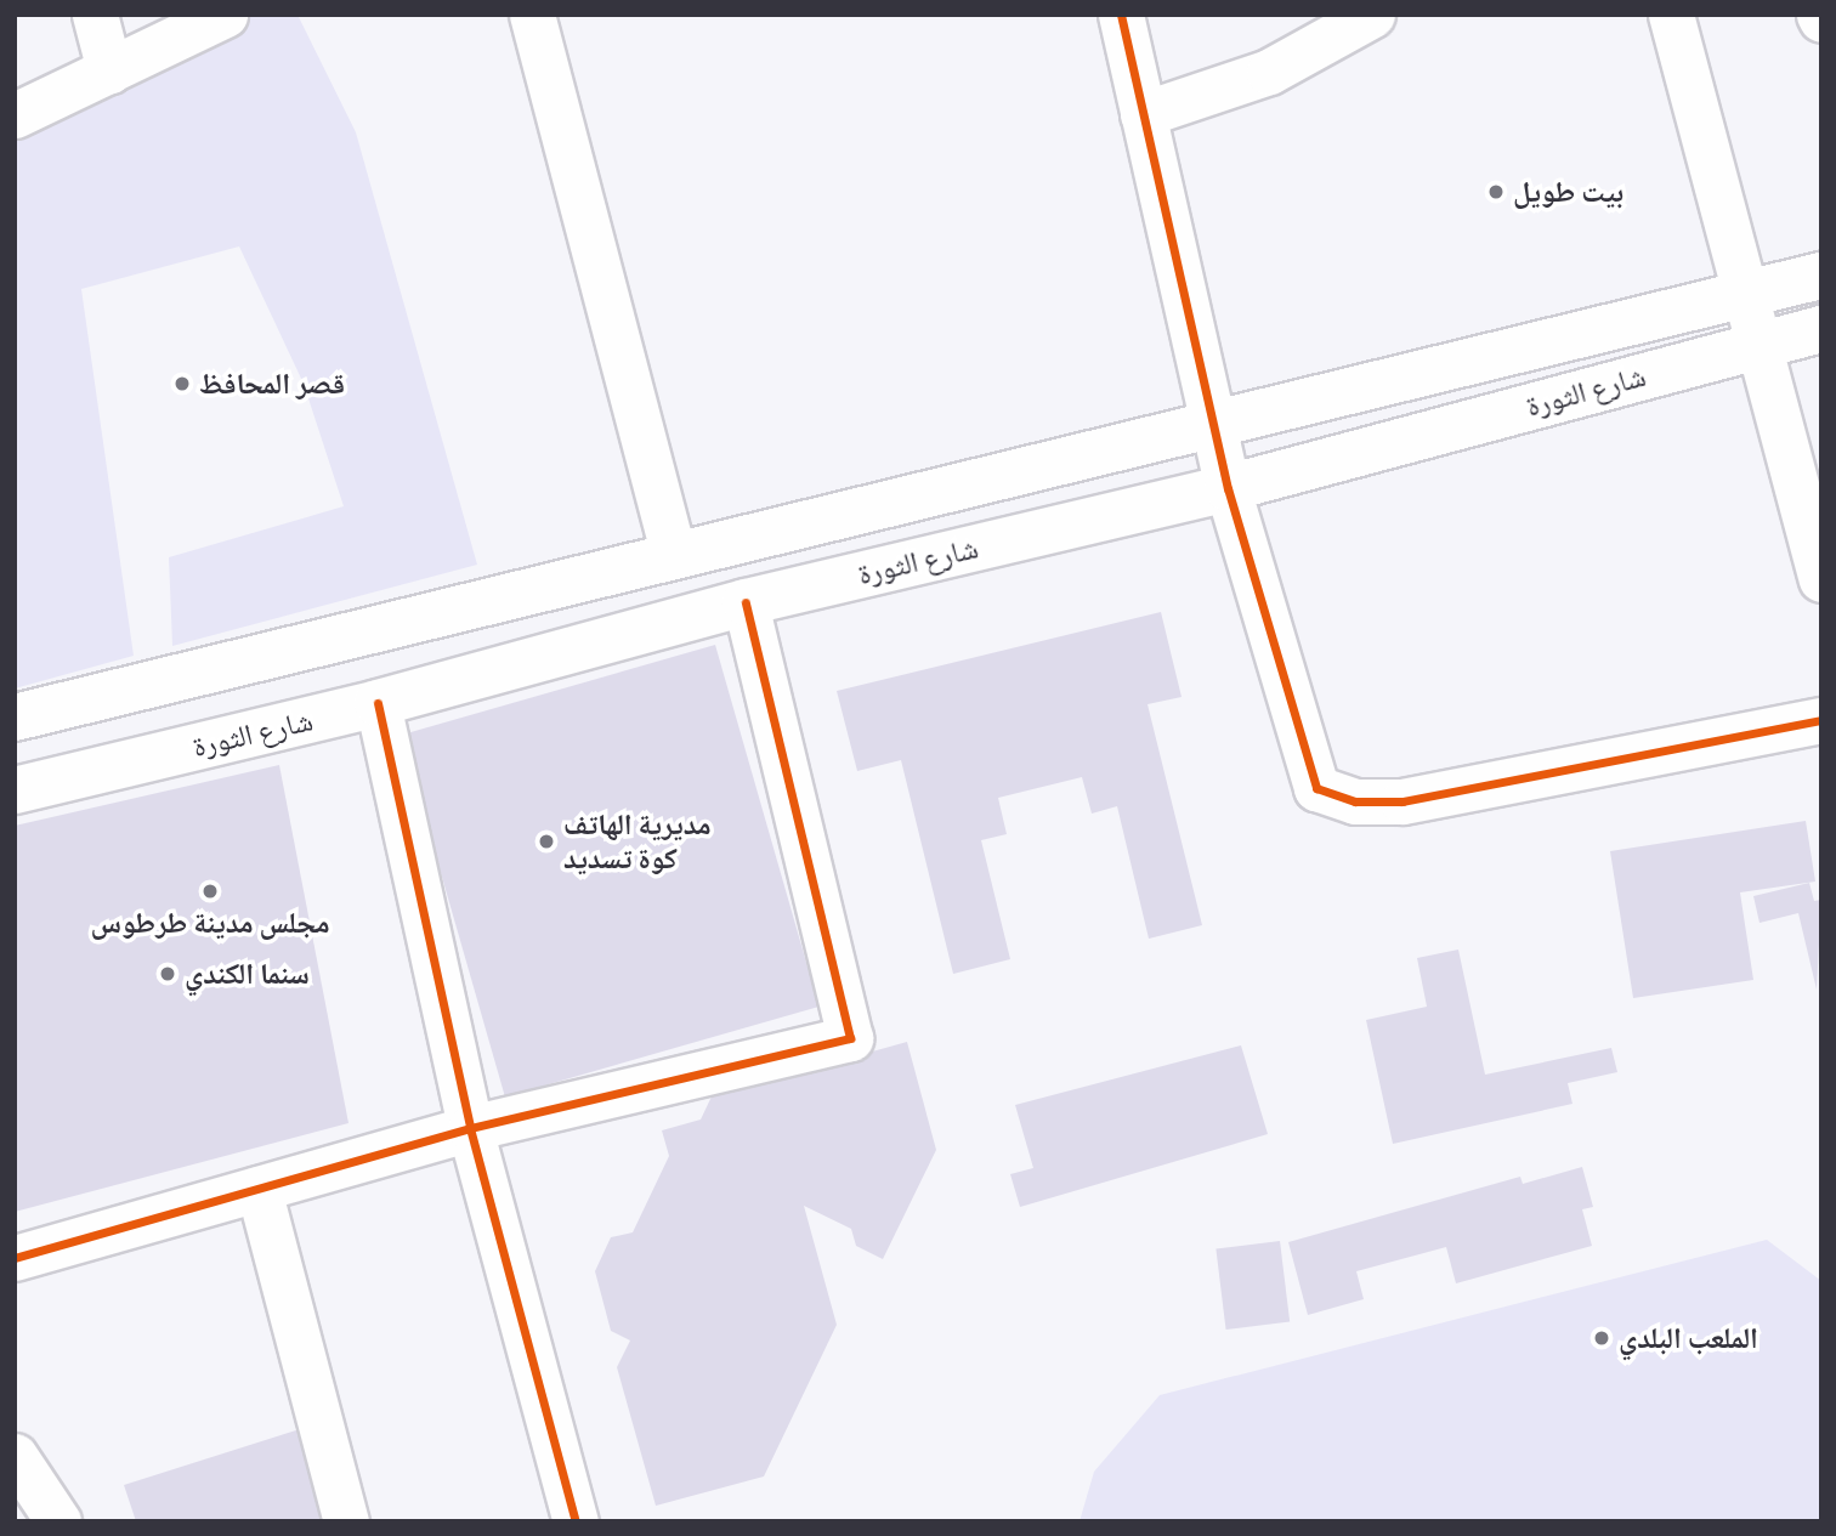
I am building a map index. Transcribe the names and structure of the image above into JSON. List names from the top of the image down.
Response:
{
  "streets": {
    "main road": ["شارع الثورة"]
  },
  "places": [
    "بيت طويل",
    "قصر المحافظ",
    "مديرية الهاتف كوة تسديد",
    "مجلس مدينة طرطوس",
    "سنما الكندي",
    "الملعب البلدي"
  ]
}
